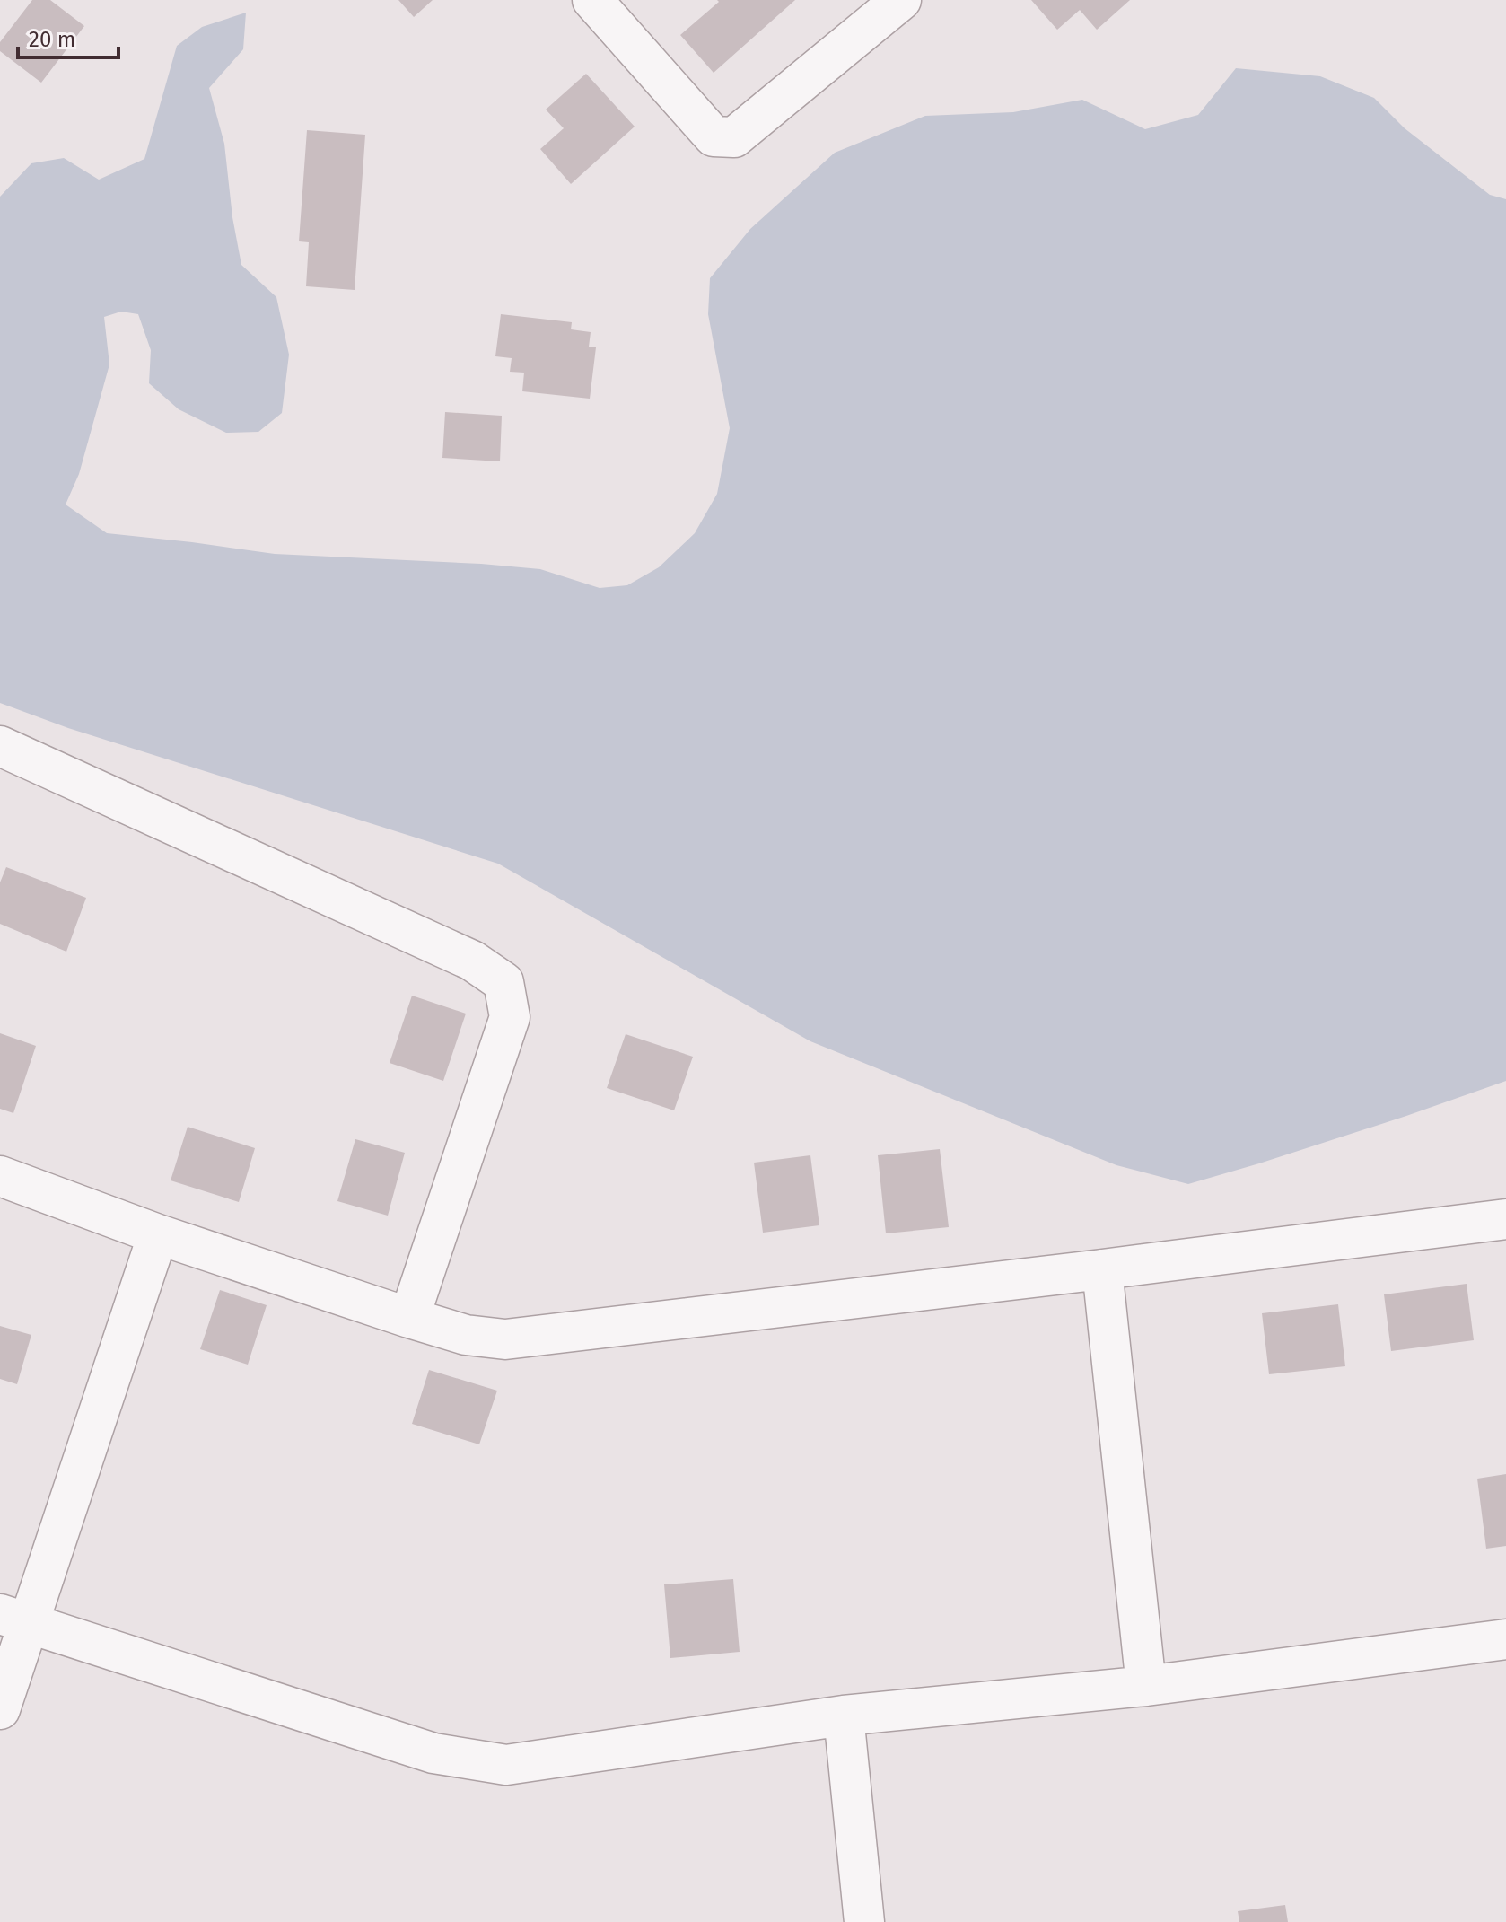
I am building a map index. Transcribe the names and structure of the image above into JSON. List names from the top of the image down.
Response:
{
  "scale_bar": "20 m"
}
